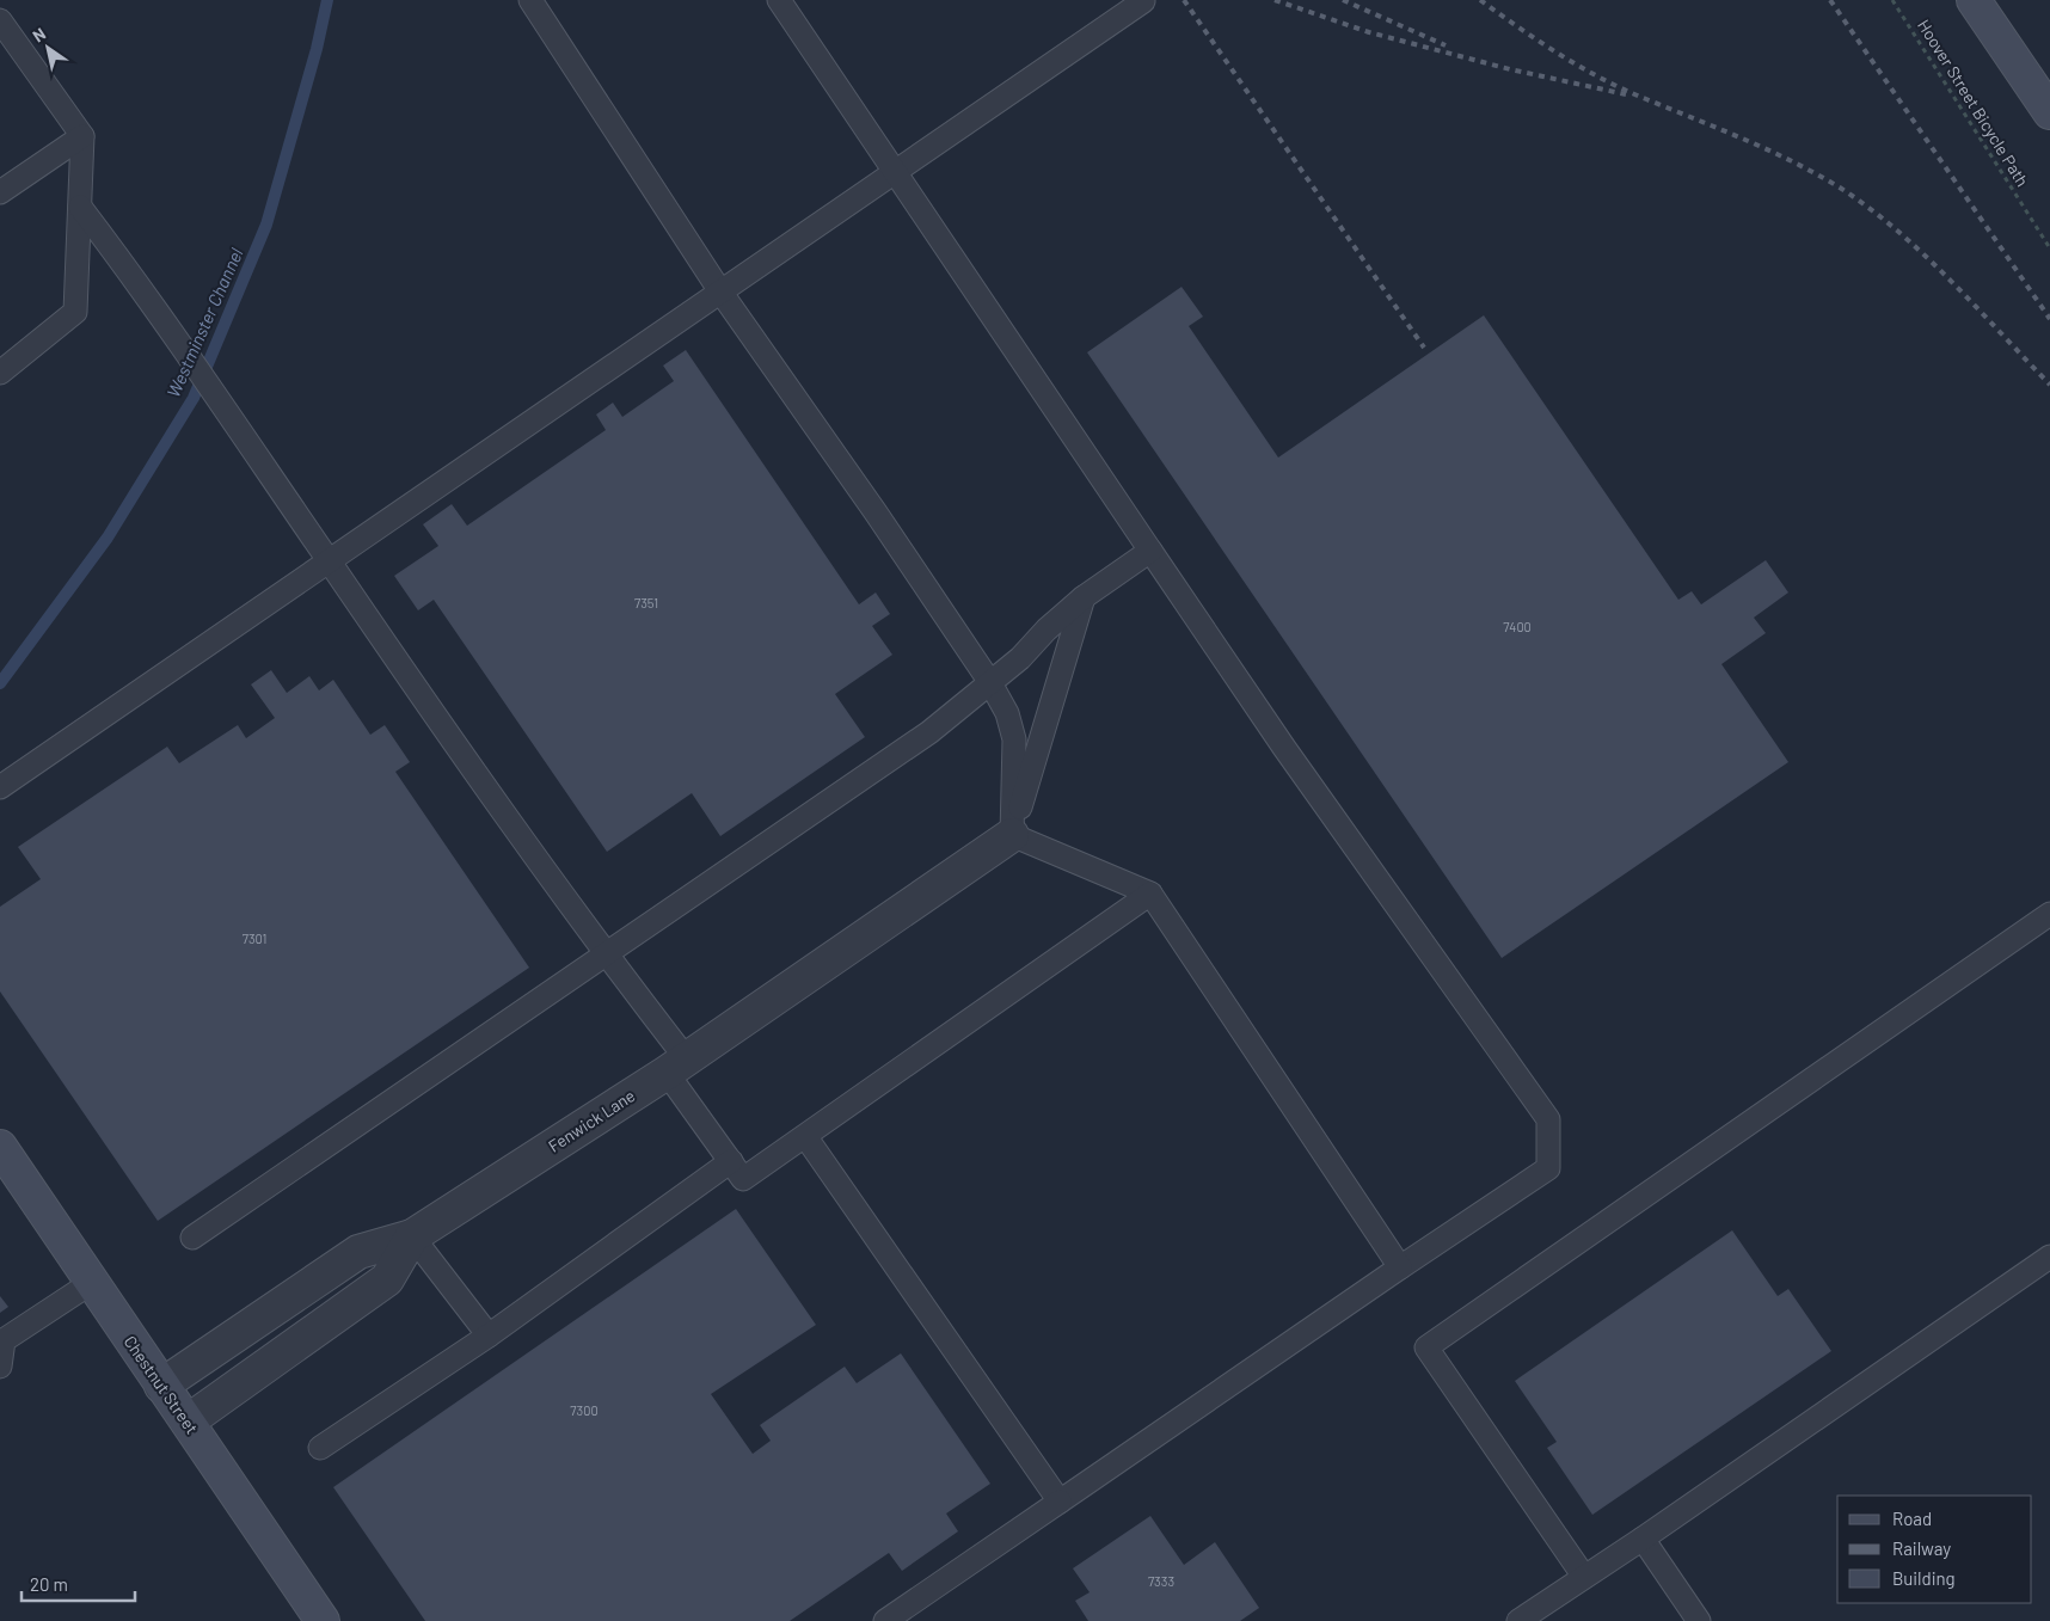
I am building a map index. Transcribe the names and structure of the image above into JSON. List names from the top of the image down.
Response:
{
  "streets": {
    "street": ["Fenwick Lane", "Chestnut Street"],
    "path": ["Hoover Street Bicycle Path"]
  },
  "crossings": [
    ["Fenwick Lane", "Chestnut Street"]
  ],
  "water": ["Westminster Channel"],
  "house_numbers": [
    "7351",
    "7400",
    "7301",
    "7300",
    "7333"
  ],
  "legend": ["Road", "Railway", "Building"],
  "scale_bar": "20 m",
  "north": "top left"
}
